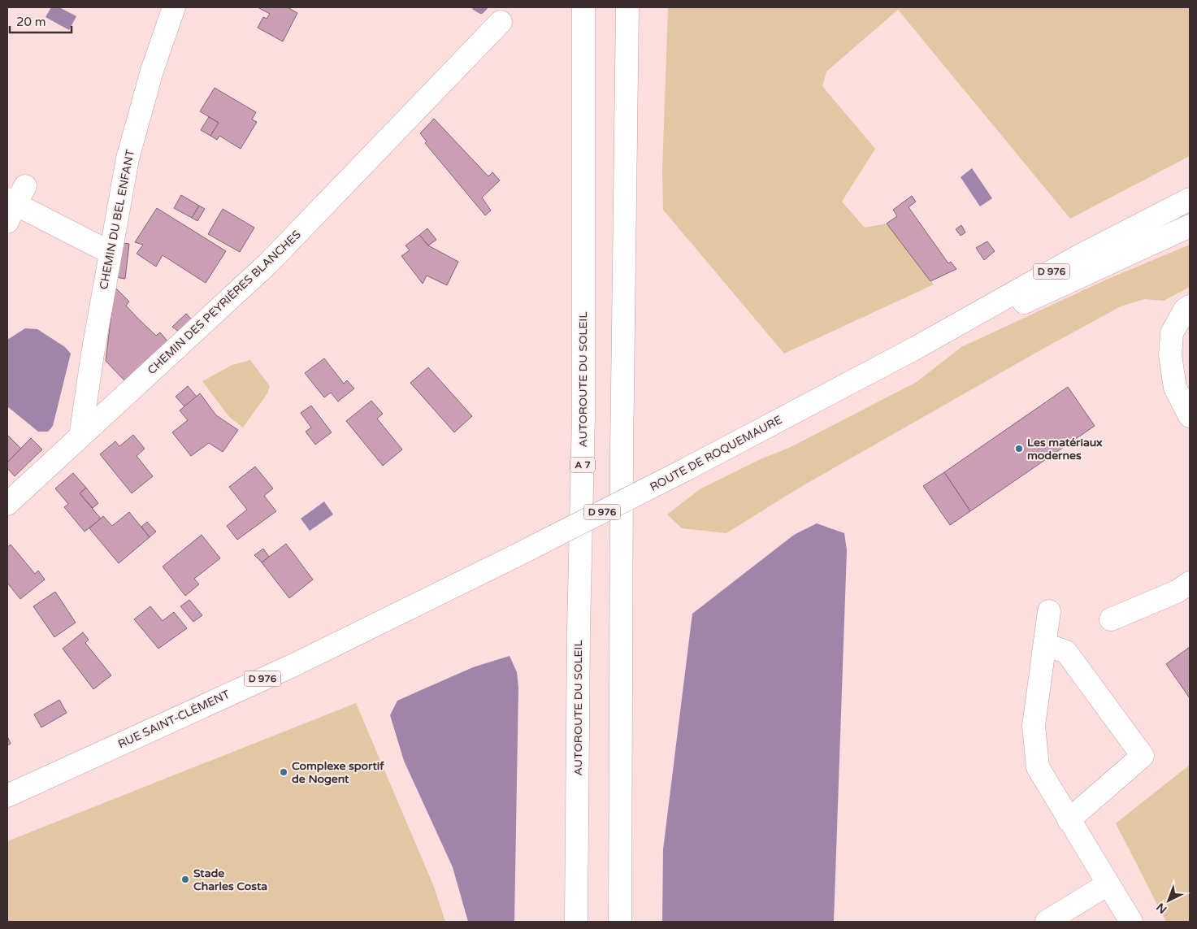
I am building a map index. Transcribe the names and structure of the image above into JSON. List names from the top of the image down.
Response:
{
  "streets": {
    "main road": [
      "CHEMIN DU BEL ENFANT",
      "D 976",
      "CHEMIN DES PEYRIÈRES BLANCHES",
      "AUTOROUTE DU SOLEIL",
      "ROUTE DE ROQUEMAURE",
      "A 7",
      "RUE SAINT-CLÉMENT"
    ]
  },
  "crossings": [
    ["CHEMIN DU BEL ENFANT", "CHEMIN DES PEYRIÈRES BLANCHES"],
    ["ROUTE DE ROQUEMAURE", "RUE SAINT-CLÉMENT"]
  ],
  "places": ["Les matériaux modernes", "Complexe sportif de Nogent", "Stade Charles Costa"],
  "scale_bar": "20 m",
  "north": "bottom left"
}
